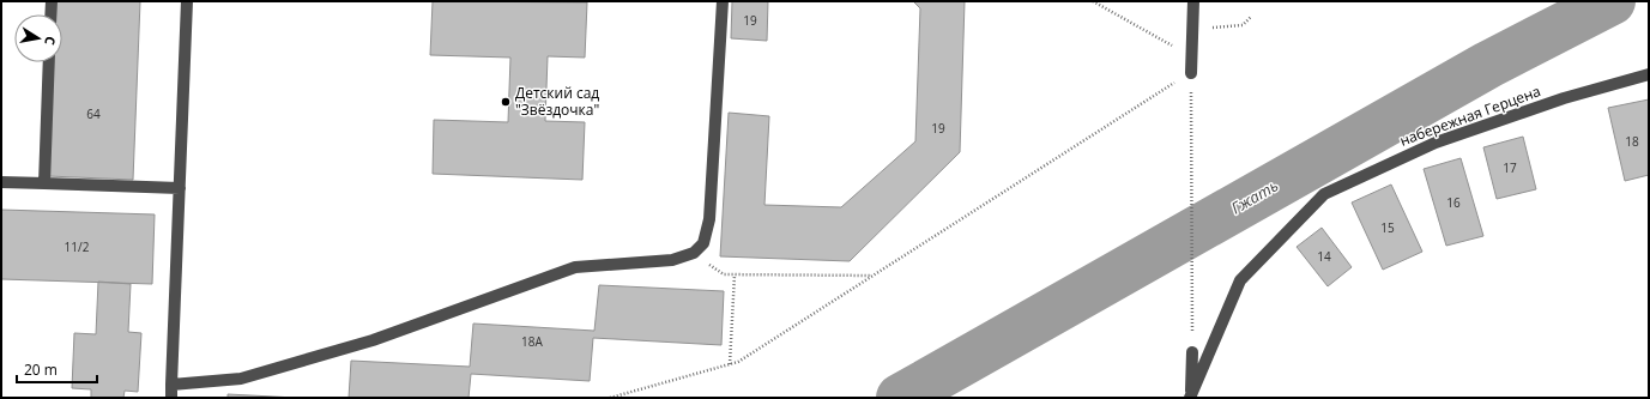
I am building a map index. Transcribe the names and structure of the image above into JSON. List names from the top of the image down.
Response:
{
  "streets": {
    "street": ["набережная Герцена"]
  },
  "water": ["Гжать"],
  "places": ["Детский сад \"Звёздочка\""],
  "house_numbers": [
    "19",
    "64",
    "19",
    "18",
    "17",
    "16",
    "15",
    "11/2",
    "14",
    "18А"
  ],
  "scale_bar": "20 m",
  "north": "right"
}
